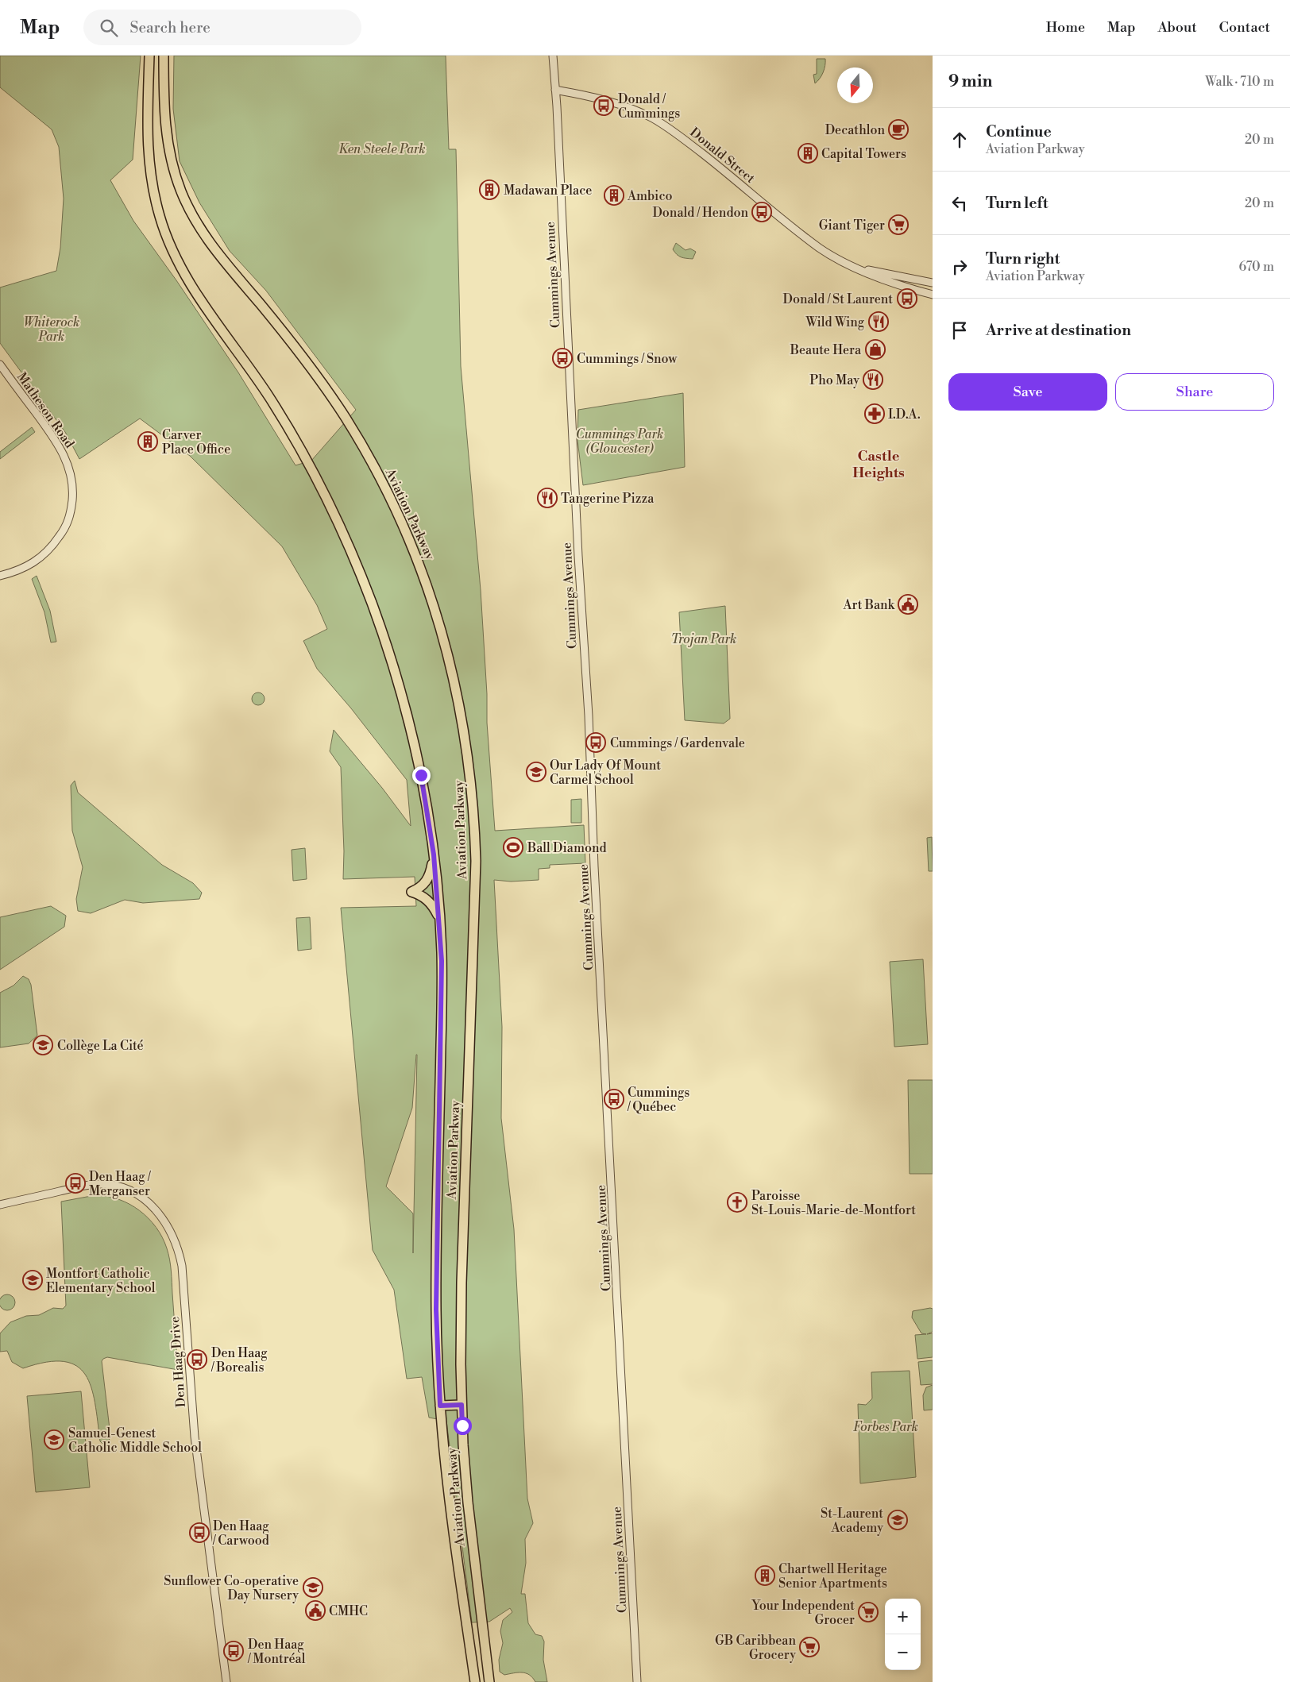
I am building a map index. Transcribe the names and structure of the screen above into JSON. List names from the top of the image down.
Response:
{
  "streets": {
    "main road": ["Aviation Parkway"],
    "street": [
      "Donald Street",
      "Cummings Avenue",
      "Matheson Road",
      "Den Haag Drive"
    ]
  },
  "crossings": [
    ["Donald Street", "Cummings Avenue"]
  ],
  "districts": ["Castle Heights"],
  "parks": [
    "Ken Steele Park",
    "Whiterock Park",
    "Cummings Park (Gloucester)",
    "Trojan Park",
    "Forbes Park"
  ],
  "places": {
    "bus stop": [
      "Donald / Cummings",
      "Donald / Hendon",
      "Donald / St Laurent",
      "Cummings / Snow",
      "Cummings / Gardenvale",
      "Cummings / Québec",
      "Den Haag / Merganser",
      "Den Haag / Borealis",
      "Den Haag / Carwood",
      "Den Haag / Montréal"
    ],
    "cafe": ["Decathlon"],
    "building": [
      "Capital Towers",
      "Madawan Place",
      "Ambico",
      "Carver Place Office",
      "Chartwell Heritage Senior Apartments"
    ],
    "supermarket": ["Giant Tiger", "Your Independent Grocer", "GB Caribbean Grocery"],
    "restaurant": ["Wild Wing", "Pho May", "Tangerine Pizza"],
    "shop": ["Beaute Hera"],
    "pharmacy": ["I.D.A."],
    "public building": ["Art Bank", "CMHC"],
    "school or university": [
      "Our Lady Of Mount Carmel School",
      "Collège La Cité",
      "Montfort Catholic Elementary School",
      "Samuel-Genest Catholic Middle School",
      "St-Laurent Academy",
      "Sunflower Co-operative Day Nursery"
    ],
    "sports": ["Ball Diamond"],
    "church": ["Paroisse St-Louis-Marie-de-Montfort"]
  },
  "north": "bottom",
  "page": {
    "header": "Map",
    "search": "Search here",
    "nav": [
      "Home",
      "Map",
      "About",
      "Contact"
    ],
    "heading": ["9 min", "Walk · 710 m"],
    "list": [
      ["Continue", "Aviation Parkway", "20 m"],
      ["Turn left", "20 m"],
      ["Turn right", "Aviation Parkway", "670 m"],
      "Arrive at destination"
    ],
    "buttons": ["Save", "Share"],
    "map_buttons": ["+", "−"]
  }
}
